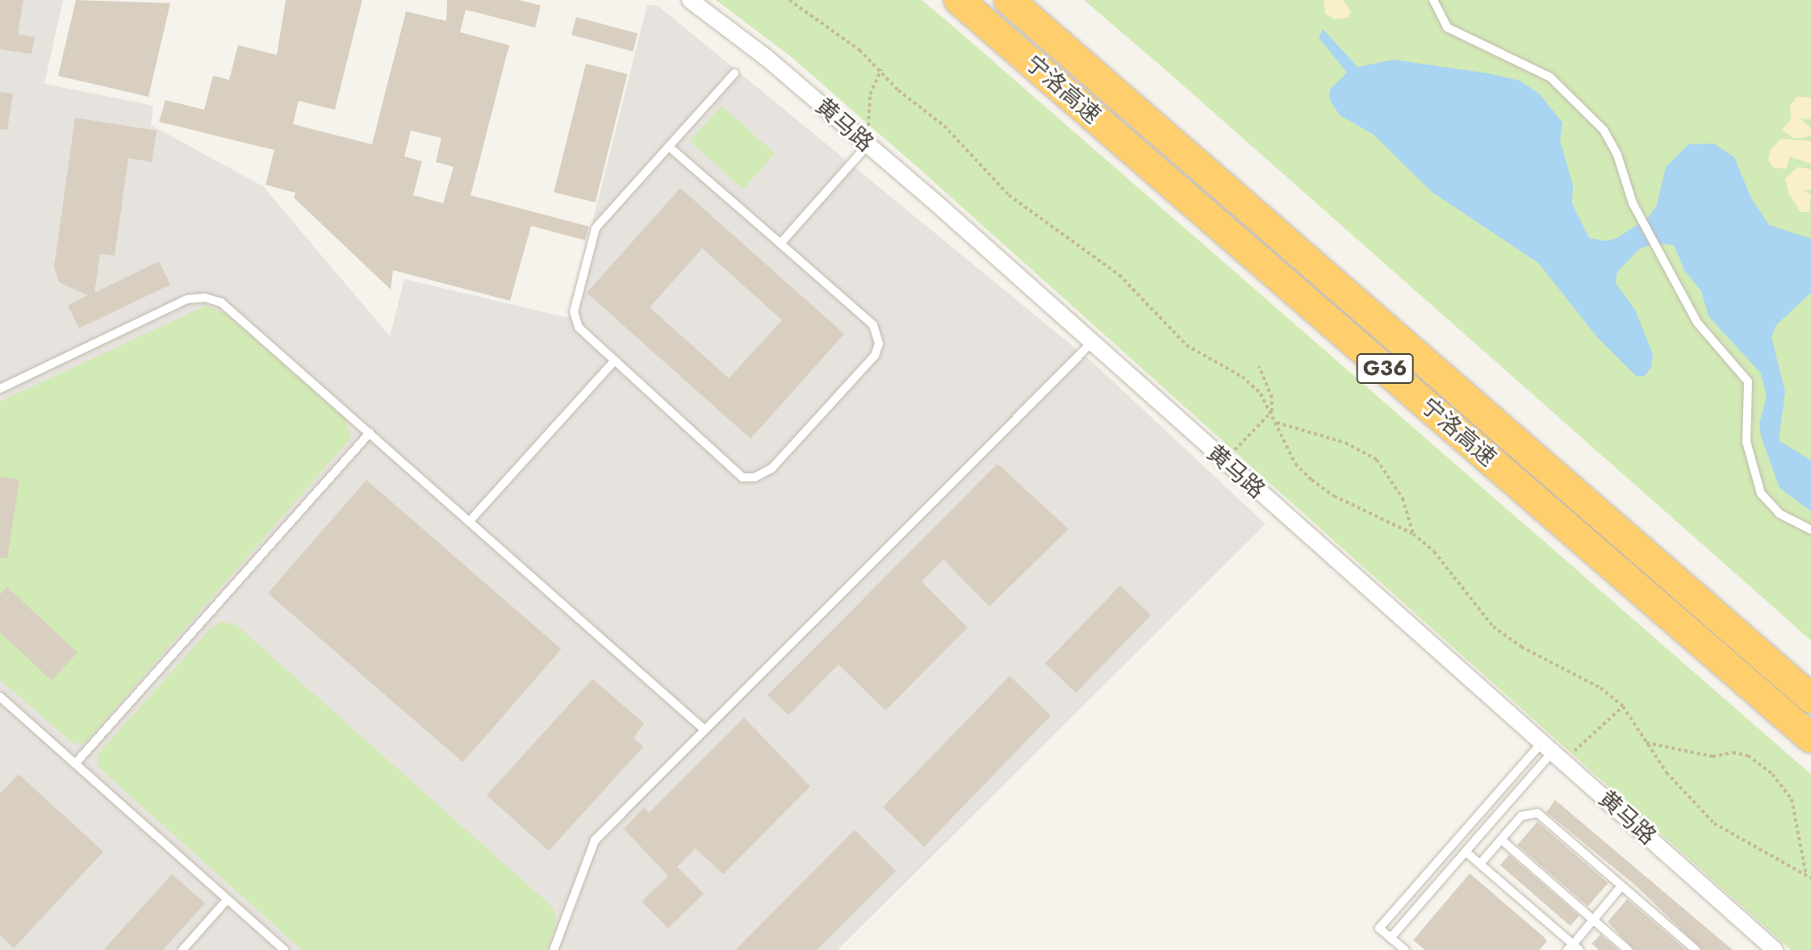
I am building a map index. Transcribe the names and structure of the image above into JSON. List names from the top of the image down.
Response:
{
  "streets": {
    "highway": ["宁洛高速", "G36"],
    "street": ["黄马路"]
  }
}
